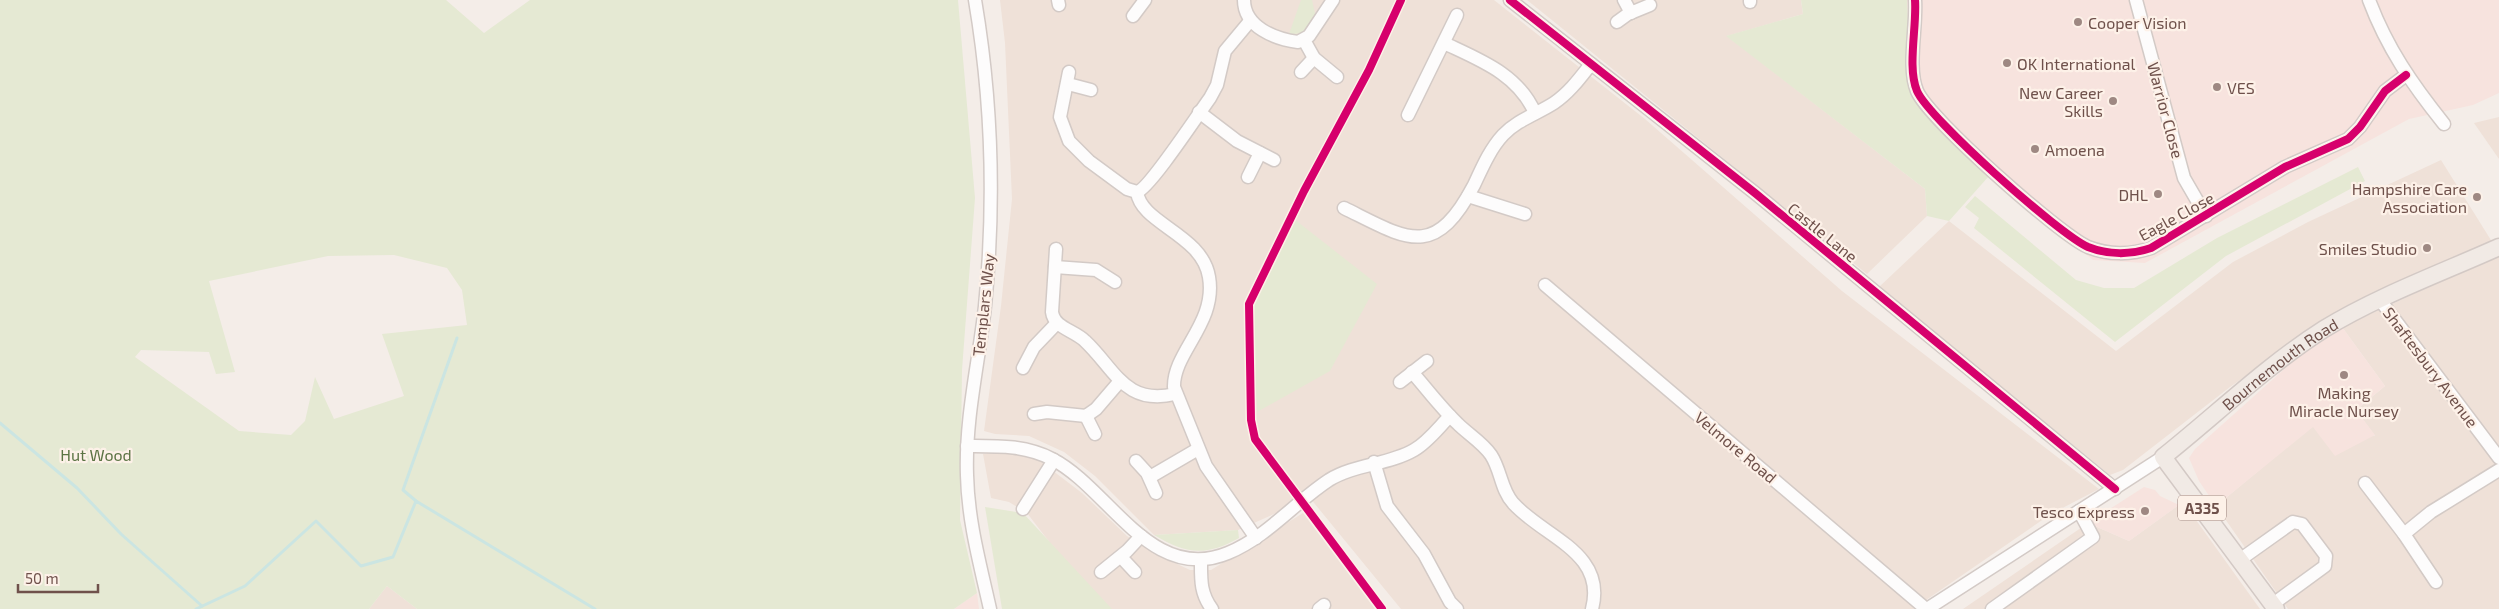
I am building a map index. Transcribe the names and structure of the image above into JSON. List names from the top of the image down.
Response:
{
  "streets": {
    "main road": ["Bournemouth Road", "A335"],
    "street": [
      "Warrior Close",
      "Eagle Close",
      "Castle Lane",
      "Templars Way",
      "Shaftesbury Avenue",
      "Velmore Road"
    ]
  },
  "crossings": [
    ["Warrior Close", "Eagle Close"],
    ["Castle Lane", "Bournemouth Road"],
    ["Bournemouth Road", "Shaftesbury Avenue"],
    ["Bournemouth Road", "Velmore Road"],
    ["Bournemouth Road", "A335"]
  ],
  "parks": ["Hut Wood"],
  "places": [
    "Cooper Vision",
    "OK International",
    "VES",
    "New Career Skills",
    "Amoena",
    "DHL",
    "Hampshire Care Association",
    "Smiles Studio",
    "Making Miracle Nursey",
    "Tesco Express"
  ],
  "scale_bar": "50 m"
}
